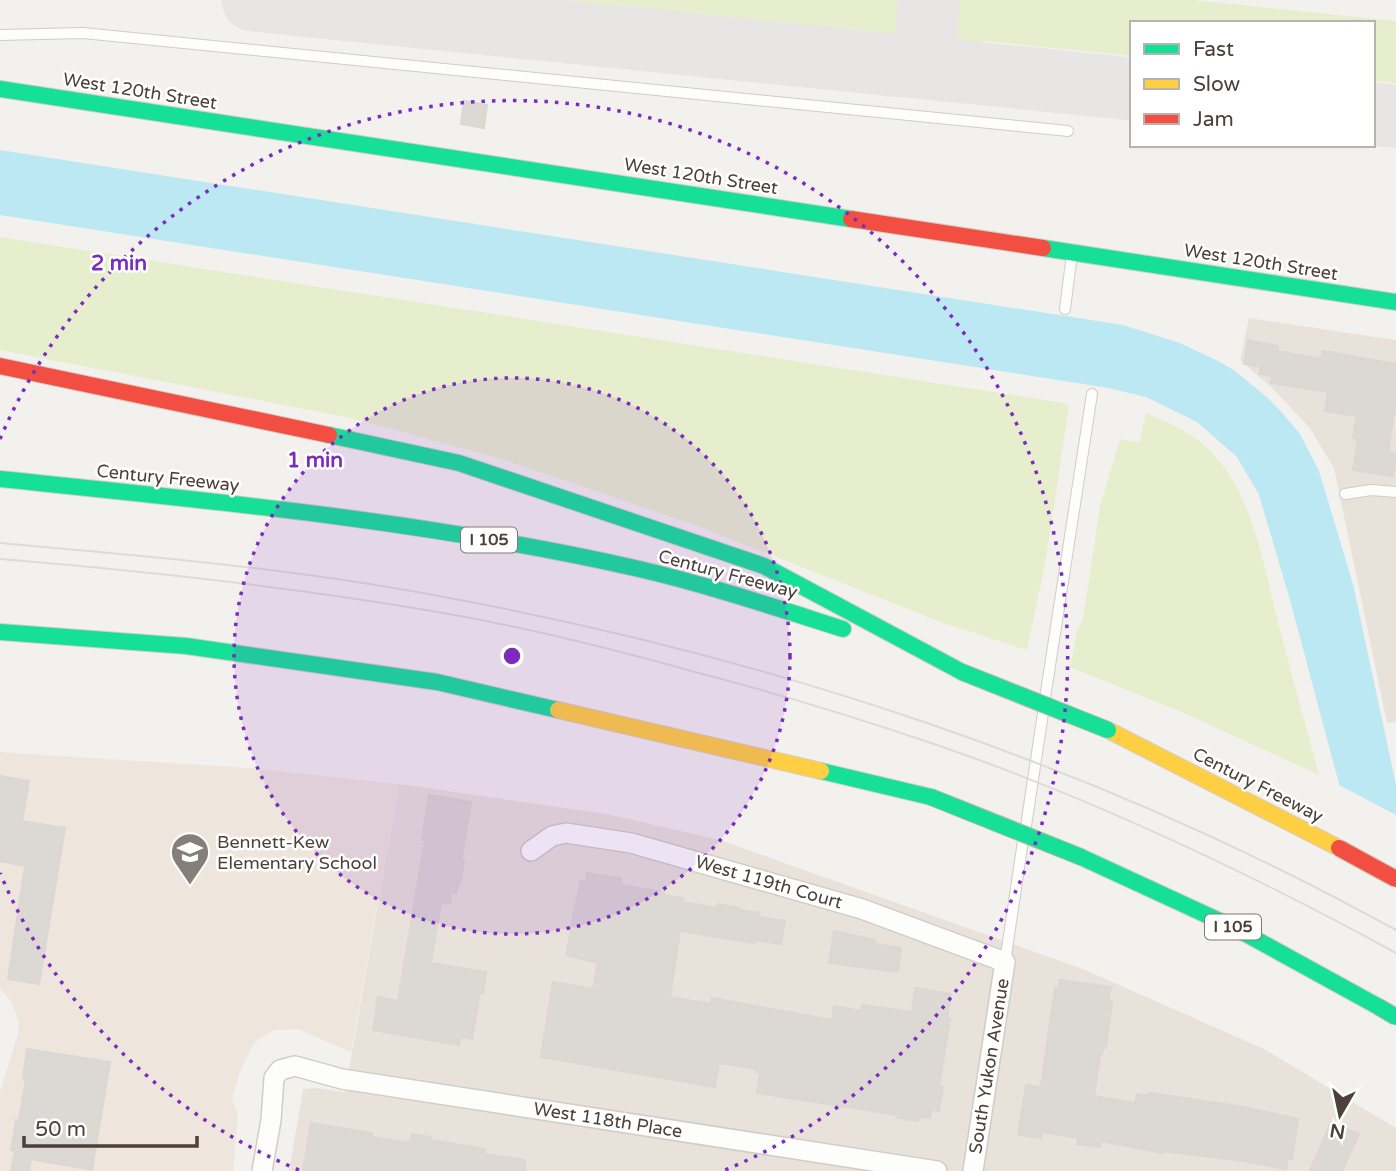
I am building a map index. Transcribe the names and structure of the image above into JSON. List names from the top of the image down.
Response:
{
  "streets": {
    "main road": ["West 120th Street", "Century Freeway", "I 105"],
    "street": ["West 119th Court", "South Yukon Avenue", "West 118th Place"]
  },
  "crossings": [
    ["West 119th Court", "South Yukon Avenue"]
  ],
  "places": {
    "school or university": ["Bennett-Kew Elementary School"]
  },
  "legend": ["Fast", "Slow", "Jam"],
  "scale_bar": "50 m",
  "north": "bottom",
  "rings": ["2 min", "1 min"]
}
